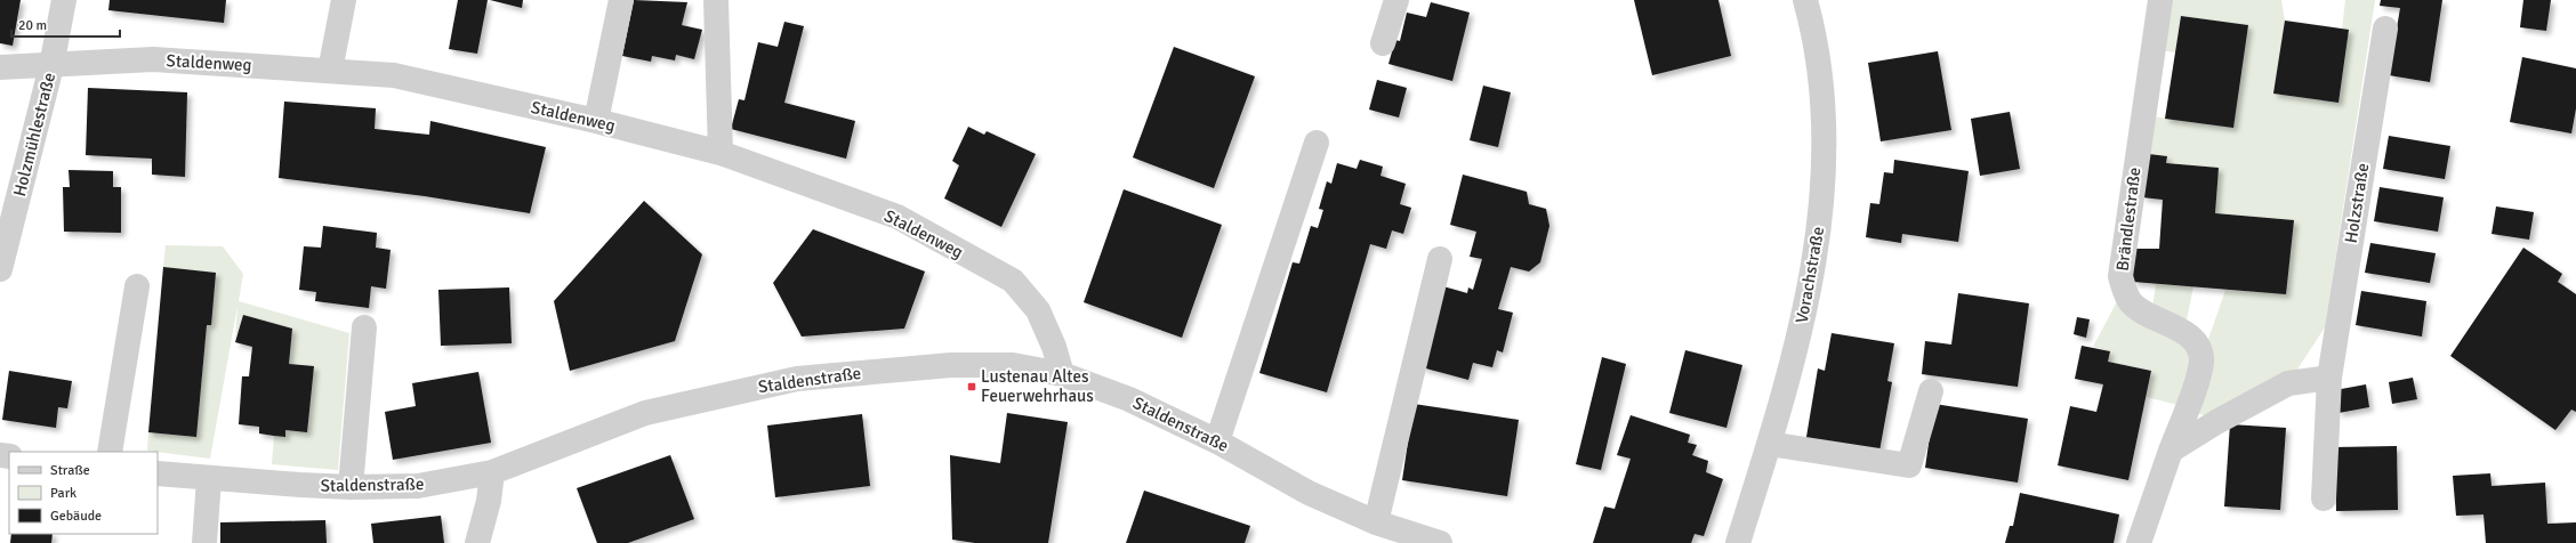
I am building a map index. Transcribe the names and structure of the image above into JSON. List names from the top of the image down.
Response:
{
  "streets": {
    "street": [
      "Staldenweg",
      "Holzmühlestraße",
      "Holzstraße",
      "Brändlestraße",
      "Vorachstraße",
      "Staldenstraße"
    ]
  },
  "crossings": [
    ["Staldenweg", "Holzmühlestraße"],
    ["Staldenweg", "Staldenstraße"]
  ],
  "places": {
    "transit": ["Lustenau Altes Feuerwehrhaus"]
  },
  "legend": ["Straße", "Park", "Gebäude"],
  "scale_bar": "20 m"
}
